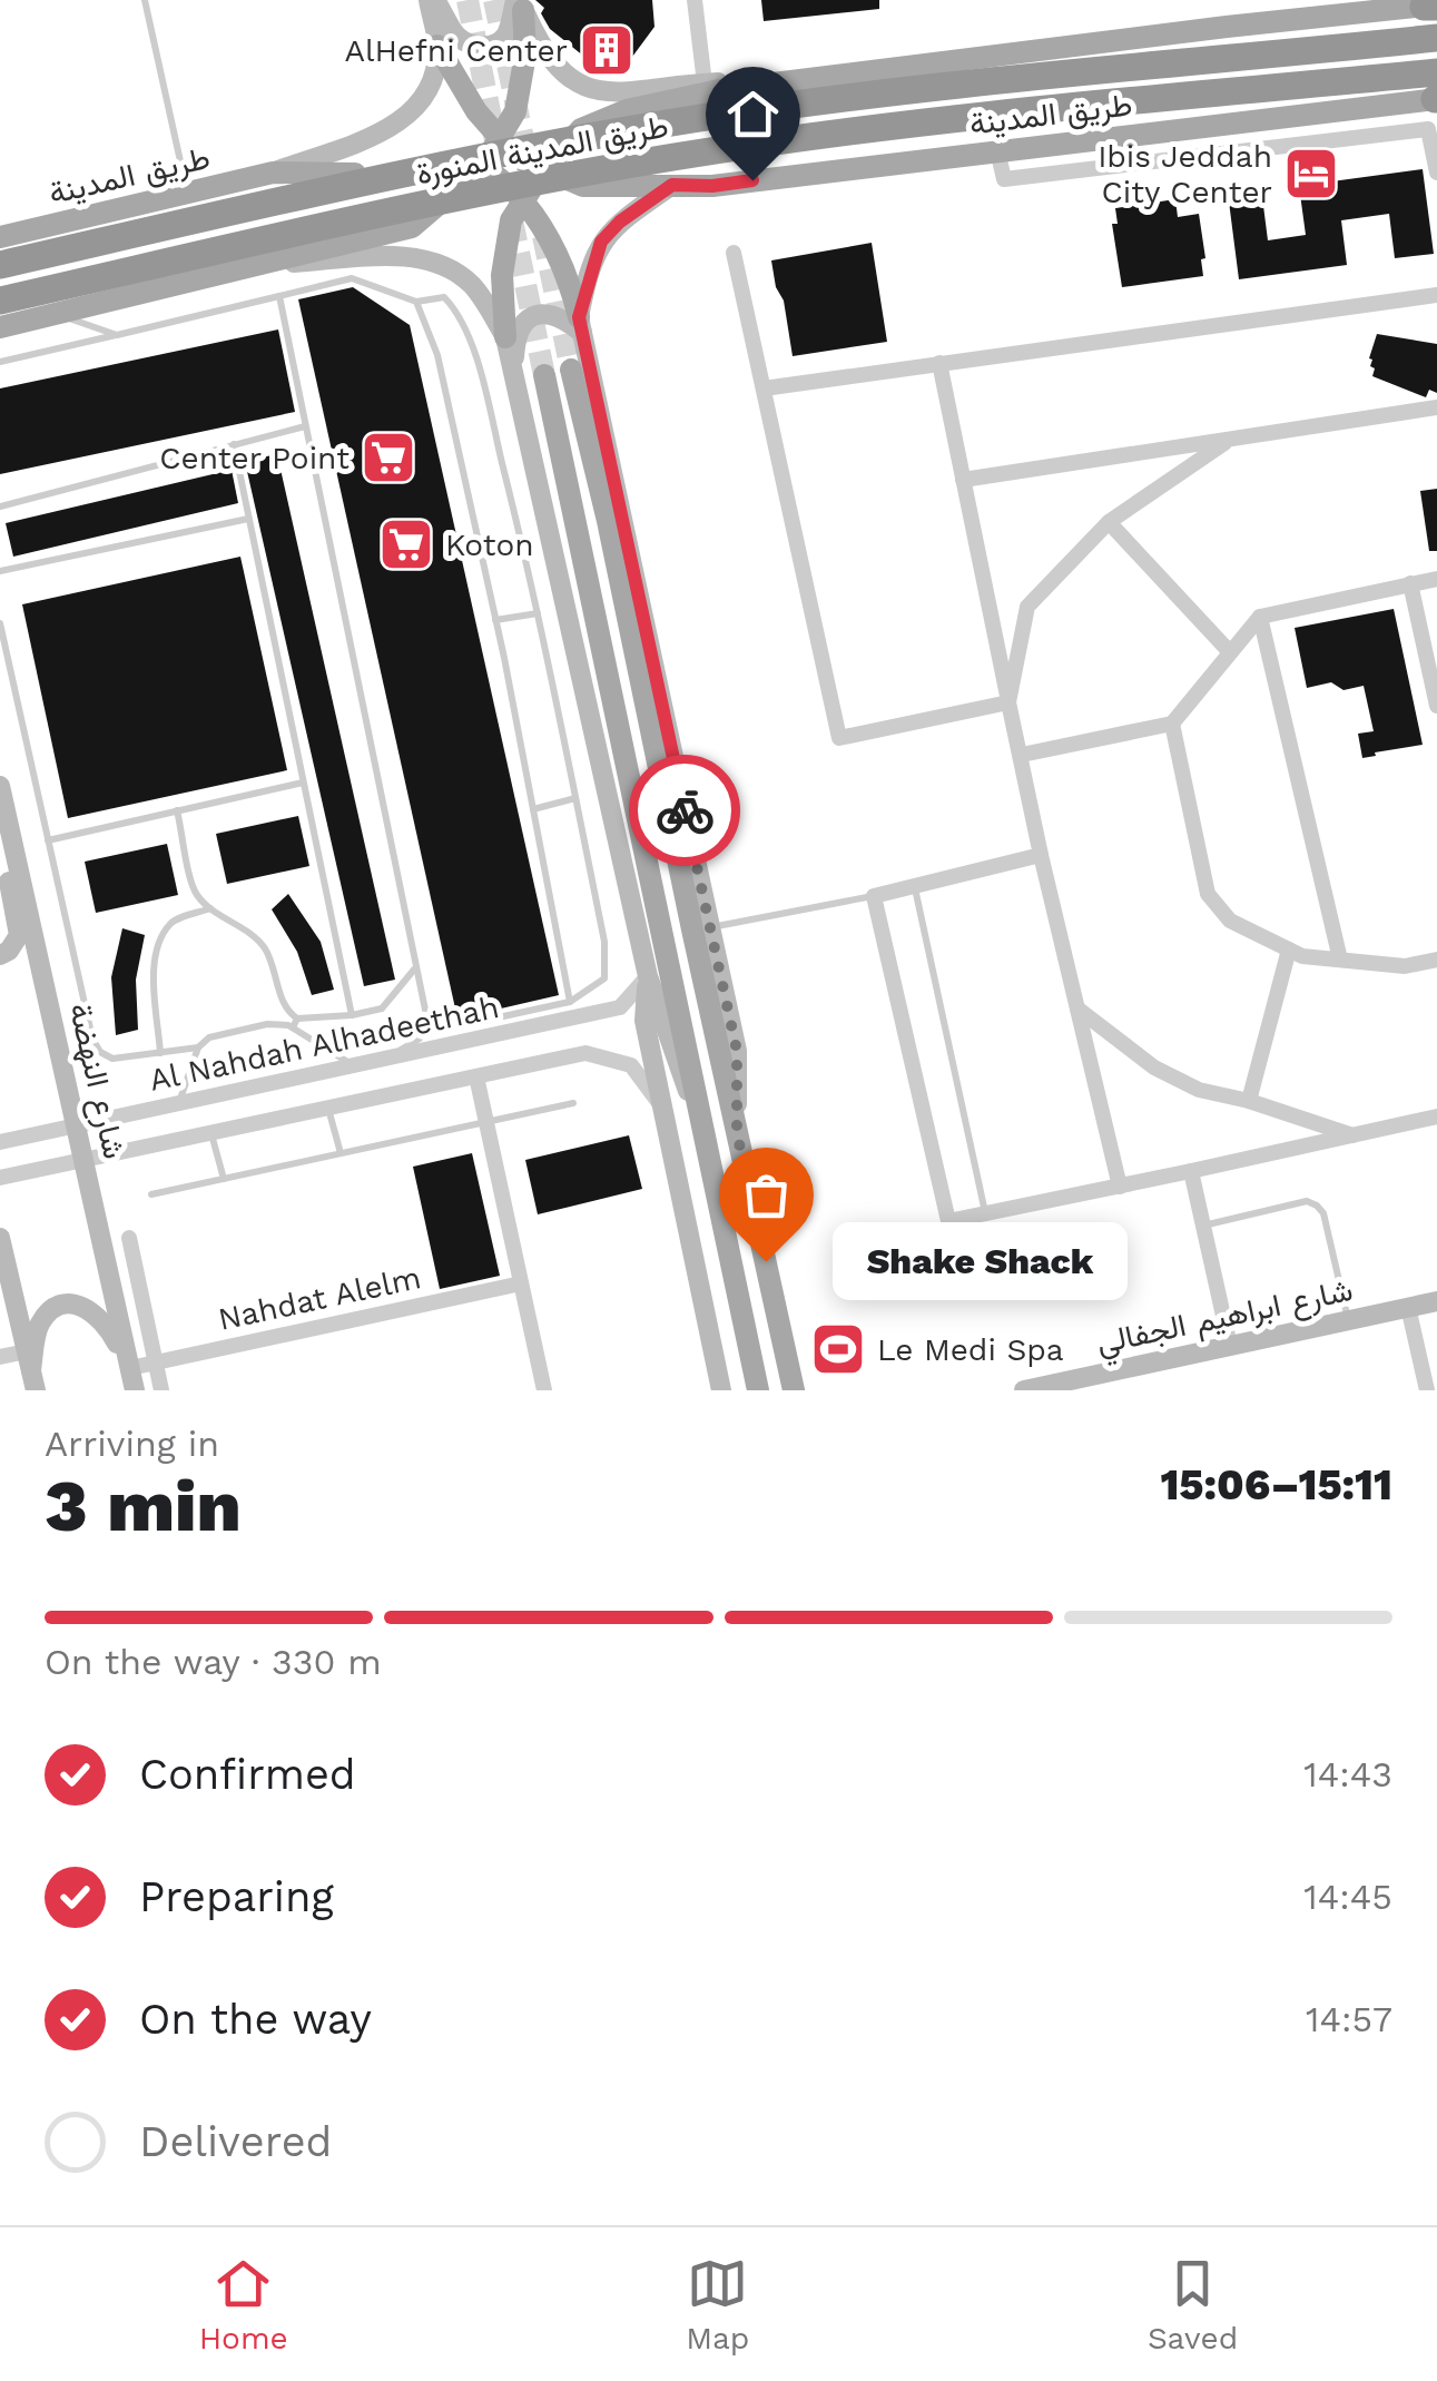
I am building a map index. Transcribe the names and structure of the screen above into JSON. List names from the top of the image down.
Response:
{
  "streets": {
    "highway": ["طريق المدينة المنورة"],
    "main road": ["طريق المدينة", "شارع النهضة", "شارع ابراهيم الجفالي"],
    "street": ["Al Nahdah Alhadeethah", "Nahdat Alelm"]
  },
  "crossings": [
    ["طريق المدينة", "طريق المدينة المنورة"],
    ["Al Nahdah Alhadeethah", "شارع النهضة"],
    ["شارع النهضة", "Nahdat Alelm"]
  ],
  "places": {
    "building": ["AlHefni Center"],
    "hotel": ["Ibis Jeddah City Center"],
    "supermarket": ["Center Point", "Koton"],
    "other": ["Shake Shack"],
    "sports": ["Le Medi Spa"]
  },
  "page": {
    "bubble": "Shake Shack",
    "heading": ["3 min", "Arriving in", "15:06–15:11"],
    "bar": "On the way · 330 m",
    "list": [
      ["Confirmed", "14:43"],
      ["Preparing", "14:45"],
      ["On the way", "14:57"],
      "Delivered"
    ],
    "tabs": ["Home", "Map", "Saved"]
  }
}
